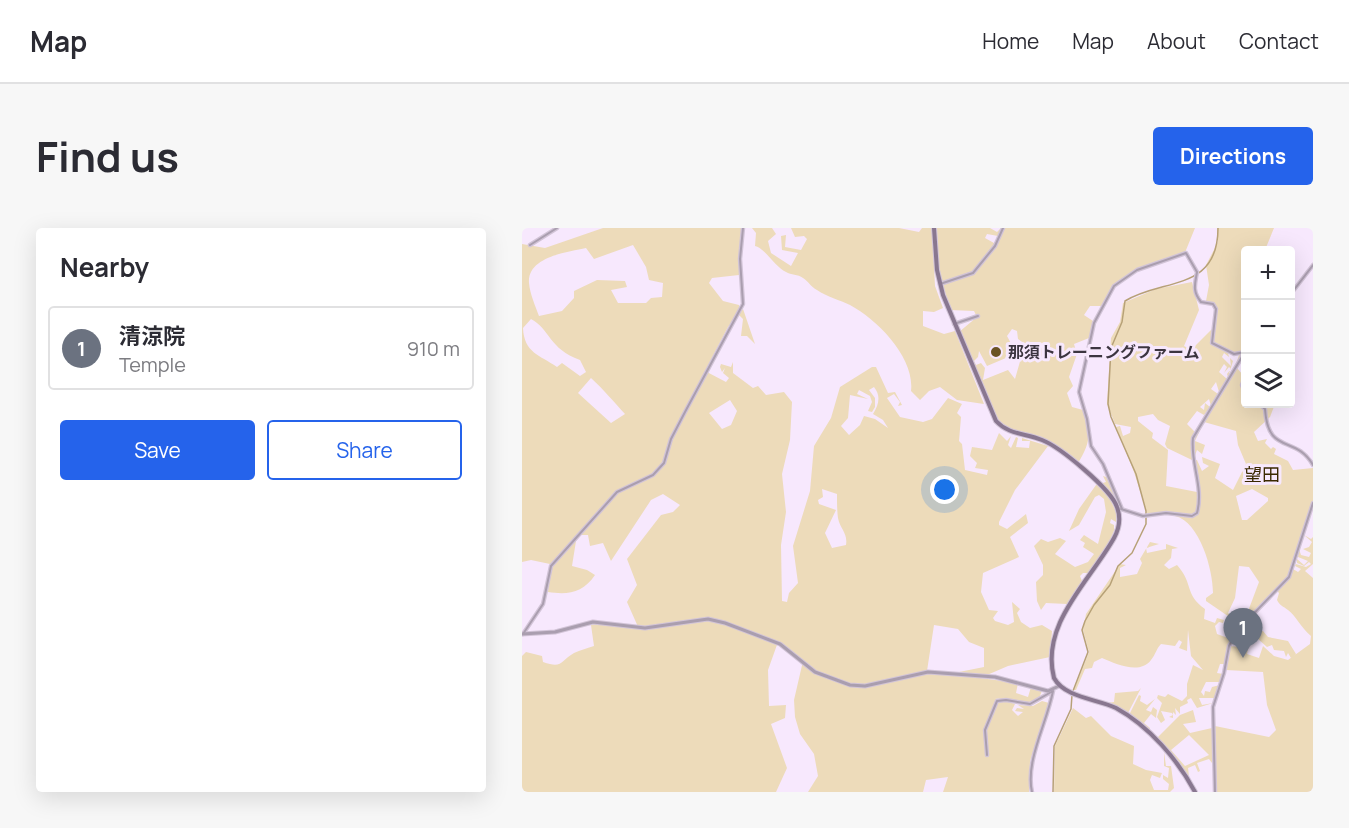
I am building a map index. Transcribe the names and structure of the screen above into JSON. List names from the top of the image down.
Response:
{
  "districts": ["望田"],
  "places": ["那須トレーニングファーム"],
  "page": {
    "header": "Map",
    "nav": [
      "Home",
      "Map",
      "About",
      "Contact"
    ],
    "title": "Find us",
    "buttons": [
      "Directions",
      ["Save", "Share"]
    ],
    "heading": "Nearby",
    "map_buttons": ["+", "−"],
    "list": [
      {
        "mark": "1",
        "name": "清涼院",
        "note": "Temple",
        "value": "910 m"
      }
    ],
    "pins": "1"
  }
}
